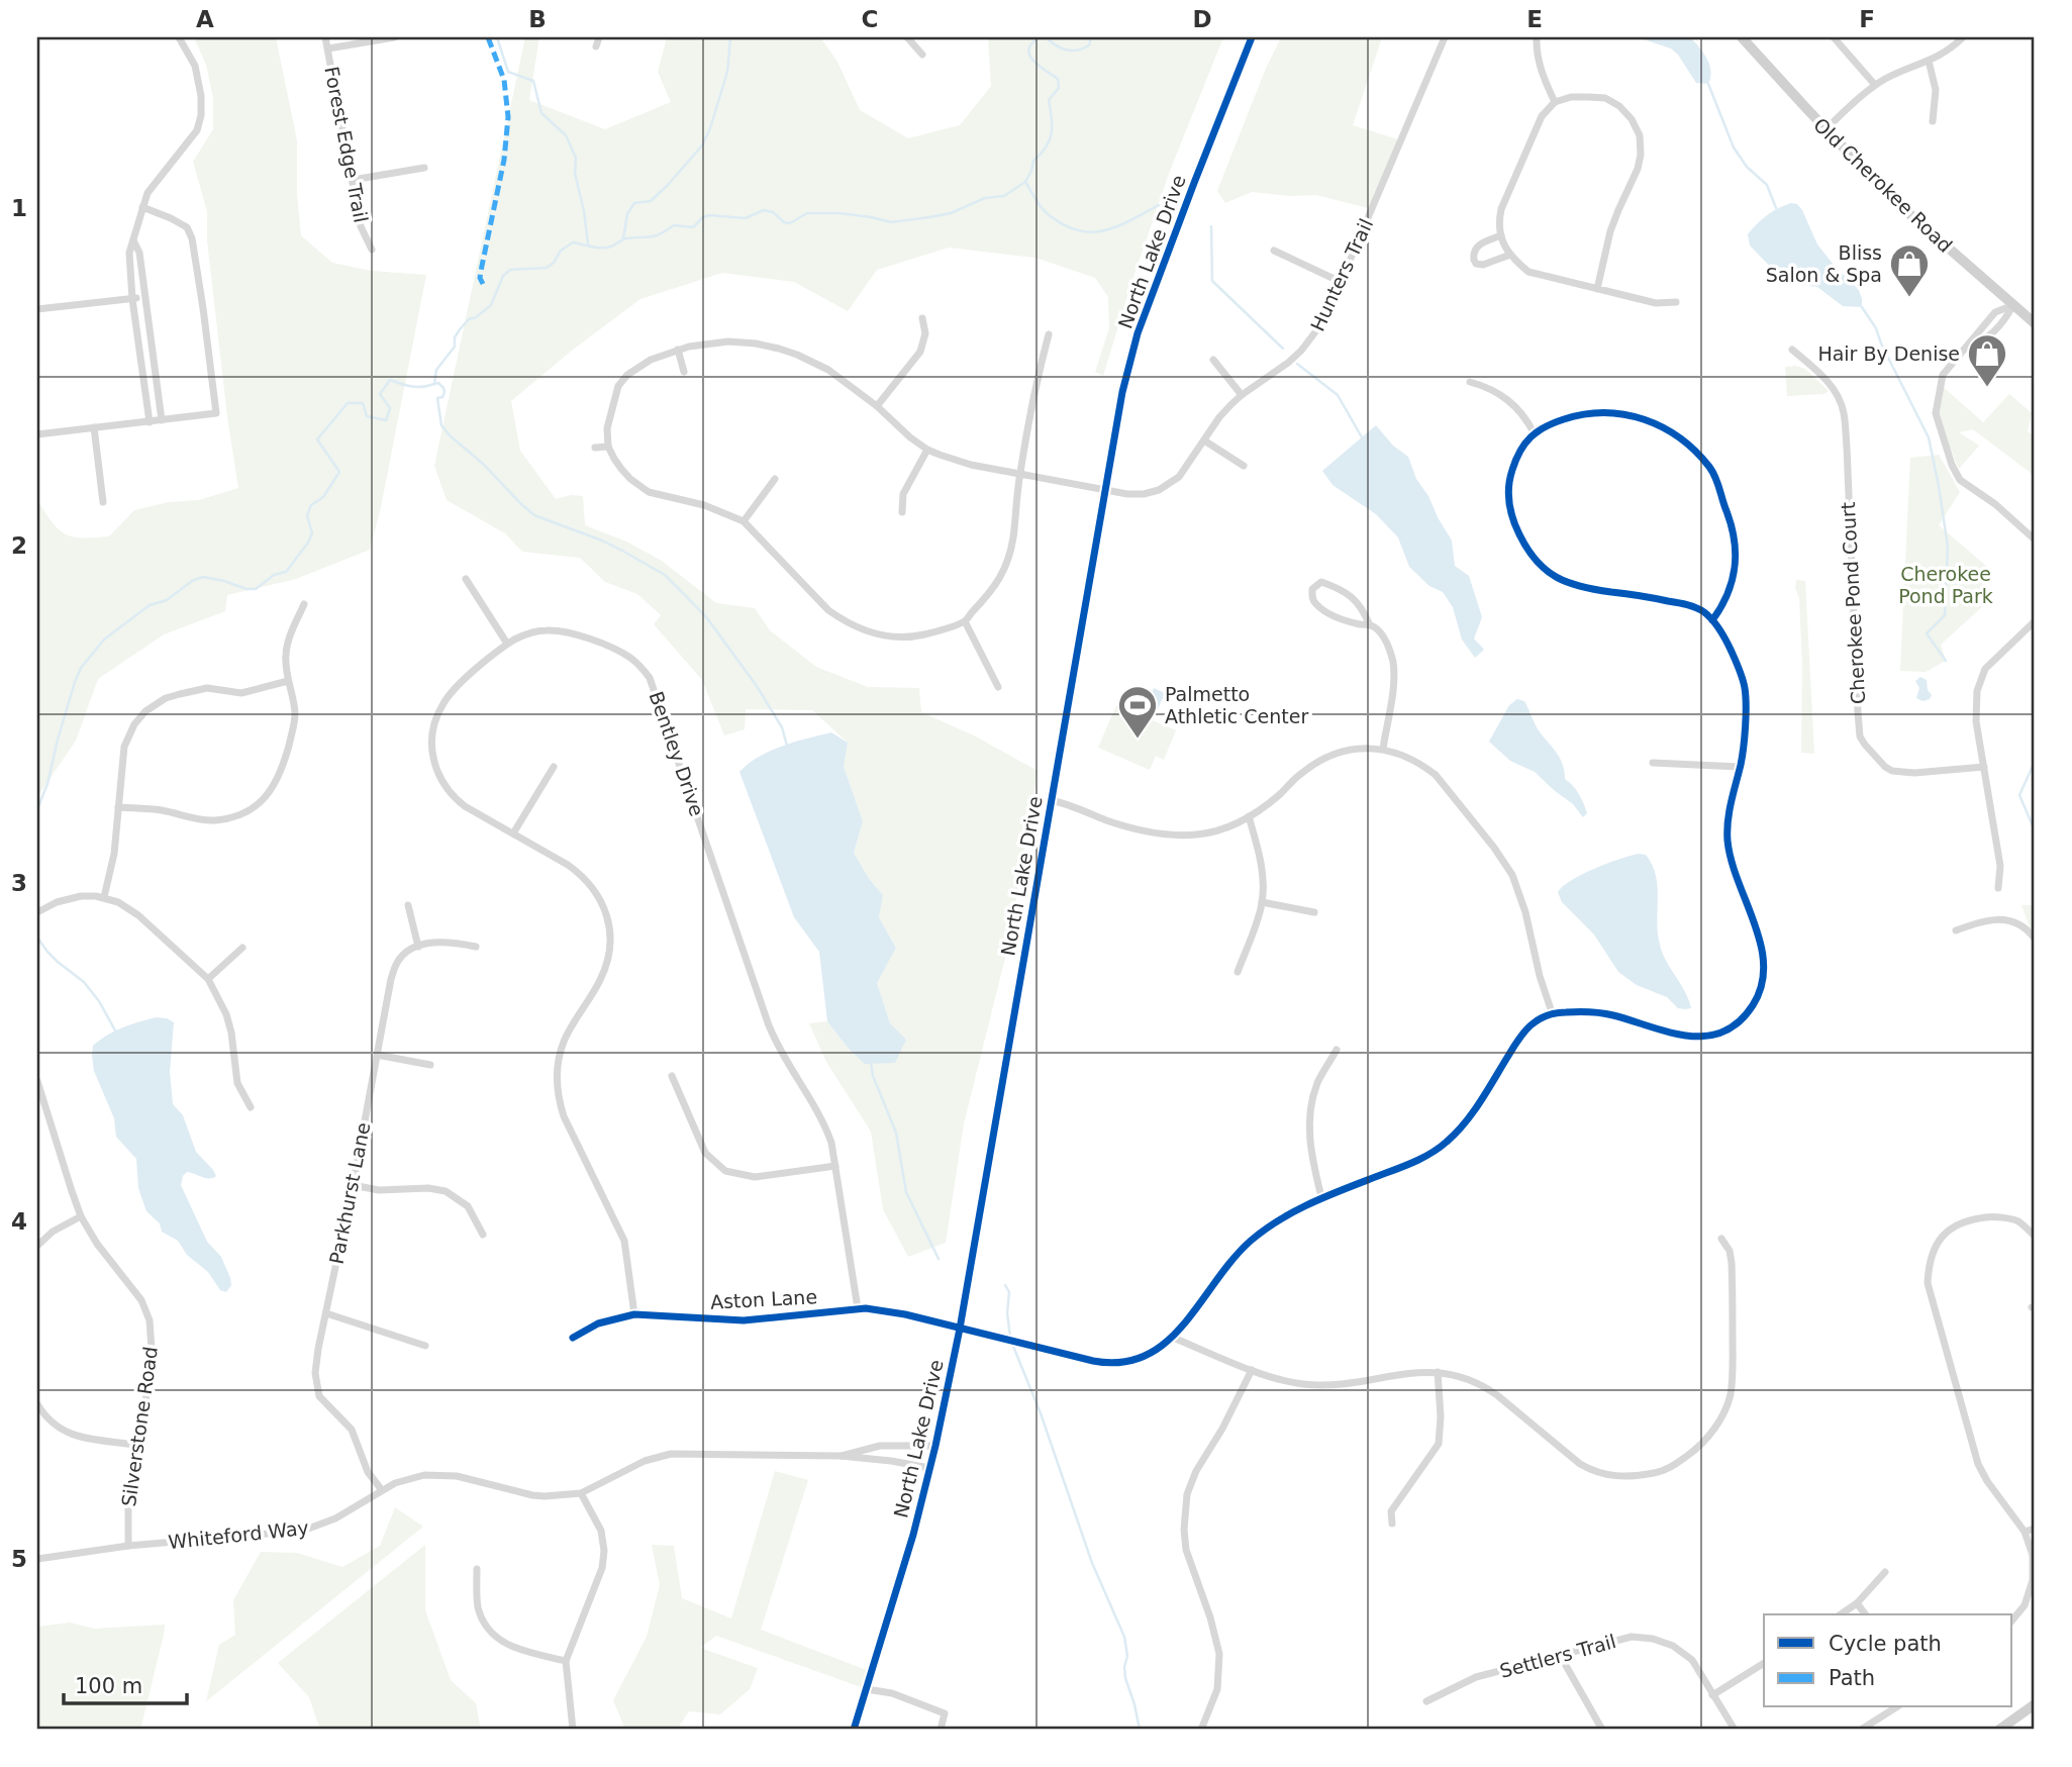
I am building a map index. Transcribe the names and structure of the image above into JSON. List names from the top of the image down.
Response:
{
  "streets": {
    "main road": ["Old Cherokee Road", "North Lake Drive"],
    "street": [
      "Forest Edge Trail",
      "Hunters Trail",
      "Cherokee Pond Court",
      "Bentley Drive",
      "Parkhurst Lane",
      "Aston Lane",
      "Silverstone Road",
      "Whiteford Way",
      "Settlers Trail"
    ]
  },
  "crossings": [
    ["North Lake Drive", "Hunters Trail"],
    ["North Lake Drive", "Aston Lane"],
    ["North Lake Drive", "Whiteford Way"],
    ["Bentley Drive", "Aston Lane"],
    ["Parkhurst Lane", "Whiteford Way"],
    ["Silverstone Road", "Whiteford Way"]
  ],
  "parks": ["Cherokee Pond Park"],
  "places": {
    "shop": ["Bliss Salon & Spa", "Hair By Denise"],
    "sports": ["Palmetto Athletic Center"]
  },
  "legend": ["Cycle path", "Path"],
  "scale_bar": "100 m",
  "grid": {
    "columns": [
      "A",
      "B",
      "C",
      "D",
      "E",
      "F"
    ],
    "rows": [
      "1",
      "2",
      "3",
      "4",
      "5"
    ]
  }
}
